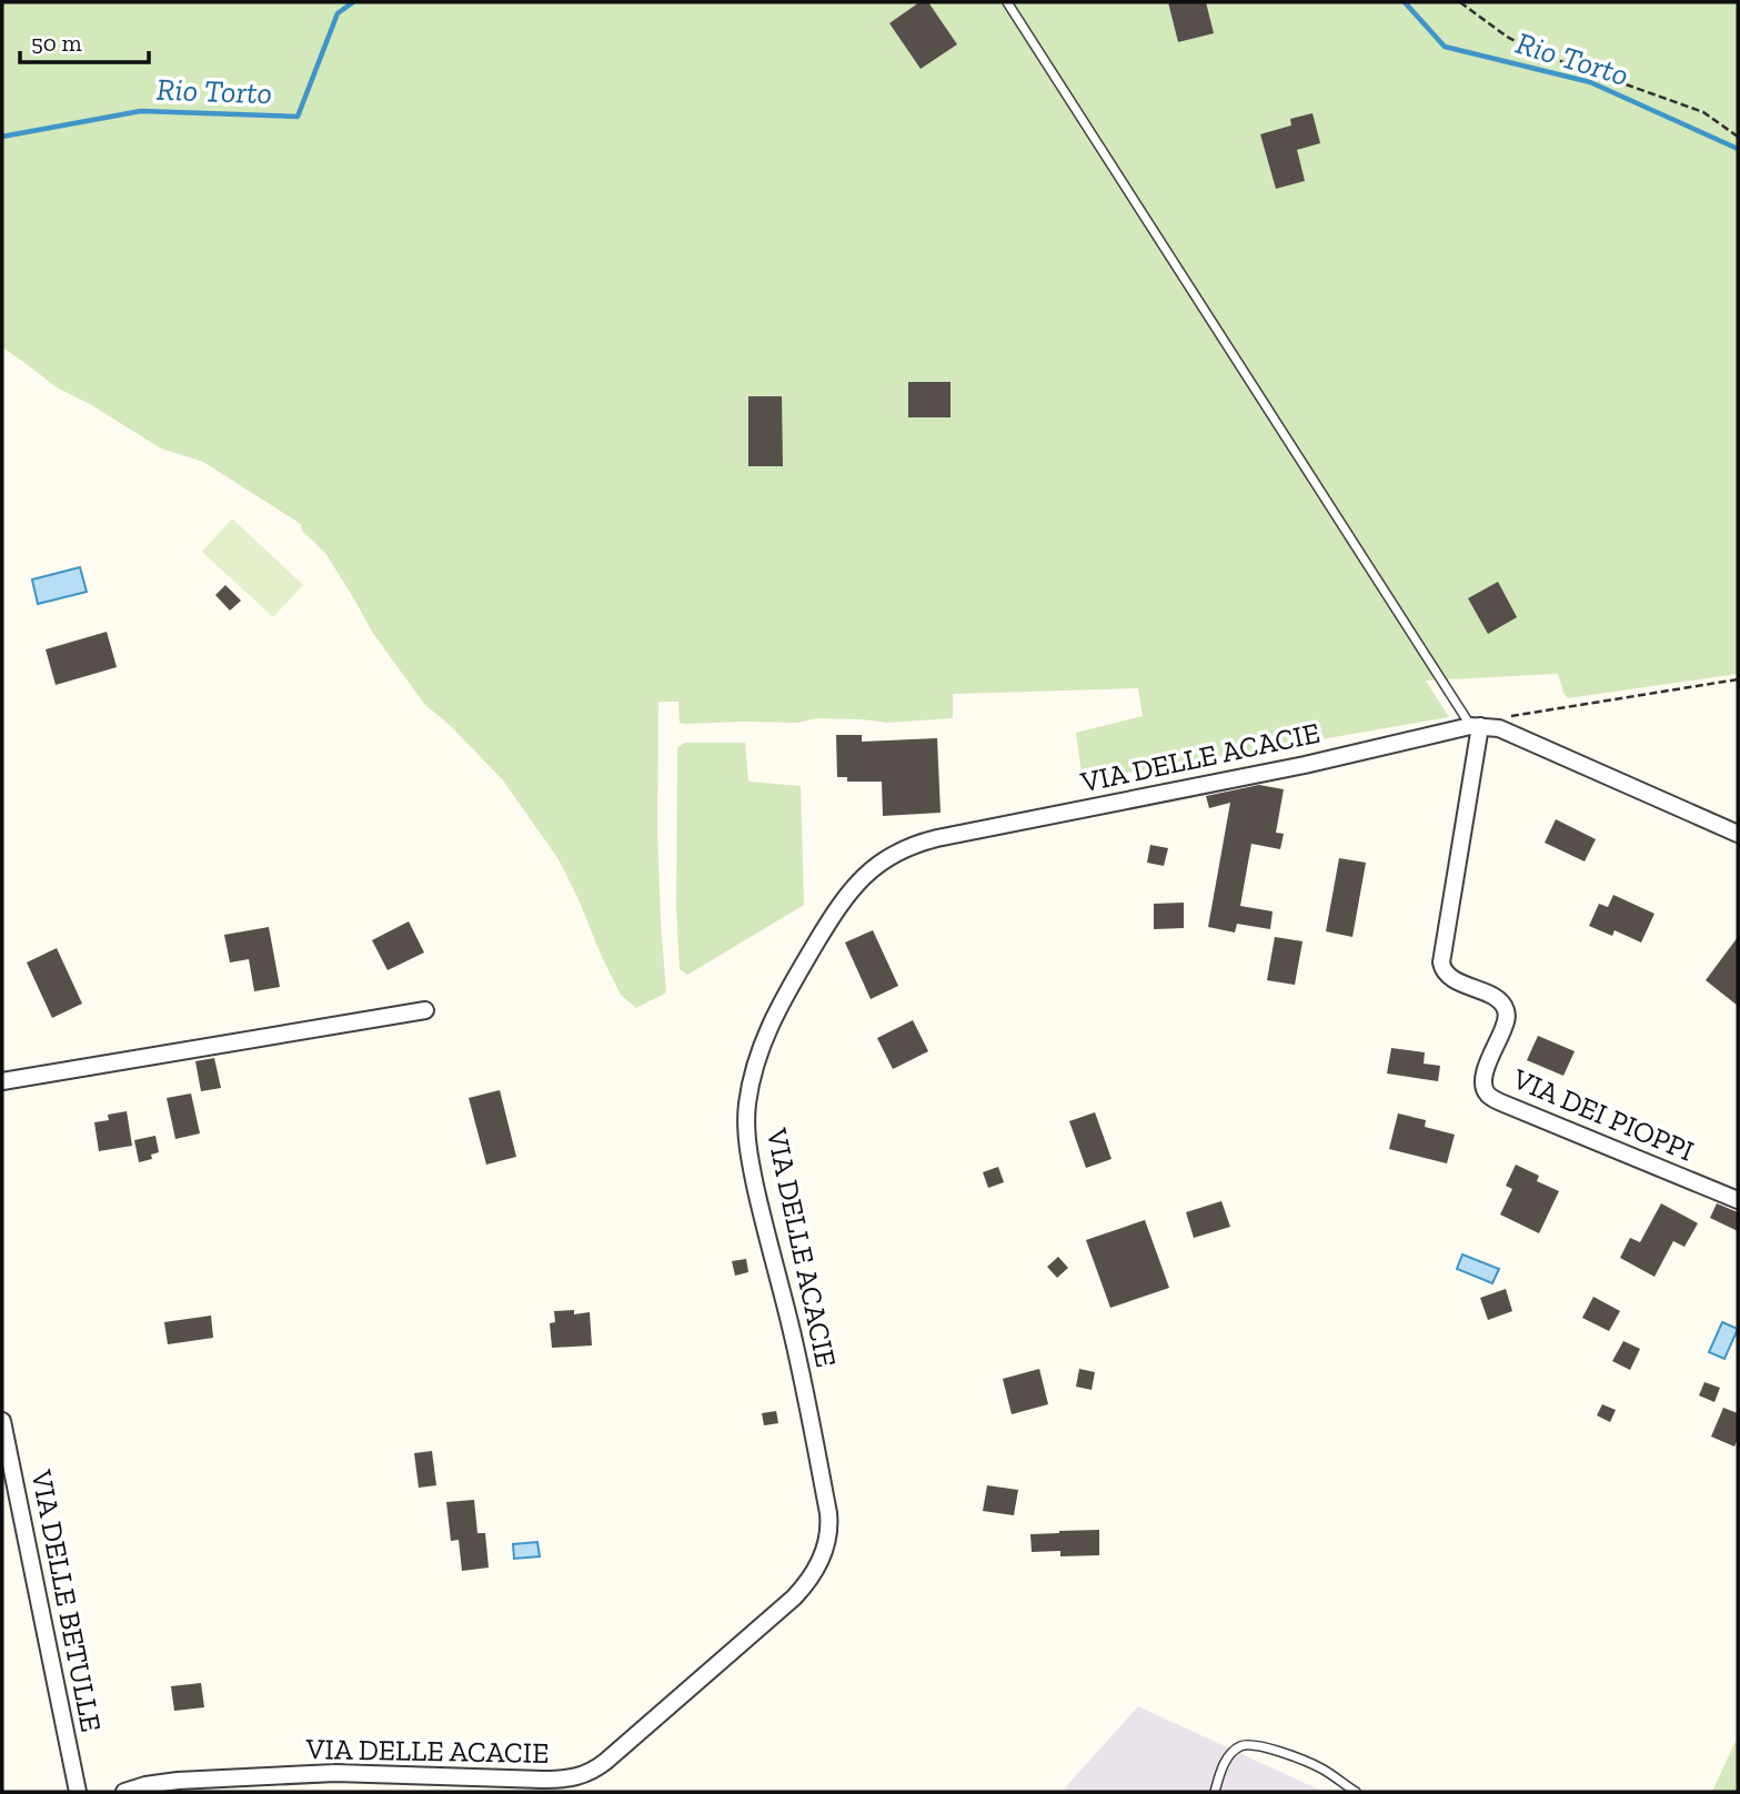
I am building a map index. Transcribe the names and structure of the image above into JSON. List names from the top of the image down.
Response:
{
  "streets": {
    "street": ["VIA DELLE ACACIE", "VIA DEI PIOPPI", "VIA DELLE BETULLE"]
  },
  "crossings": [
    ["VIA DELLE ACACIE", "VIA DEI PIOPPI"]
  ],
  "water": ["Rio Torto"],
  "scale_bar": "50 m"
}
